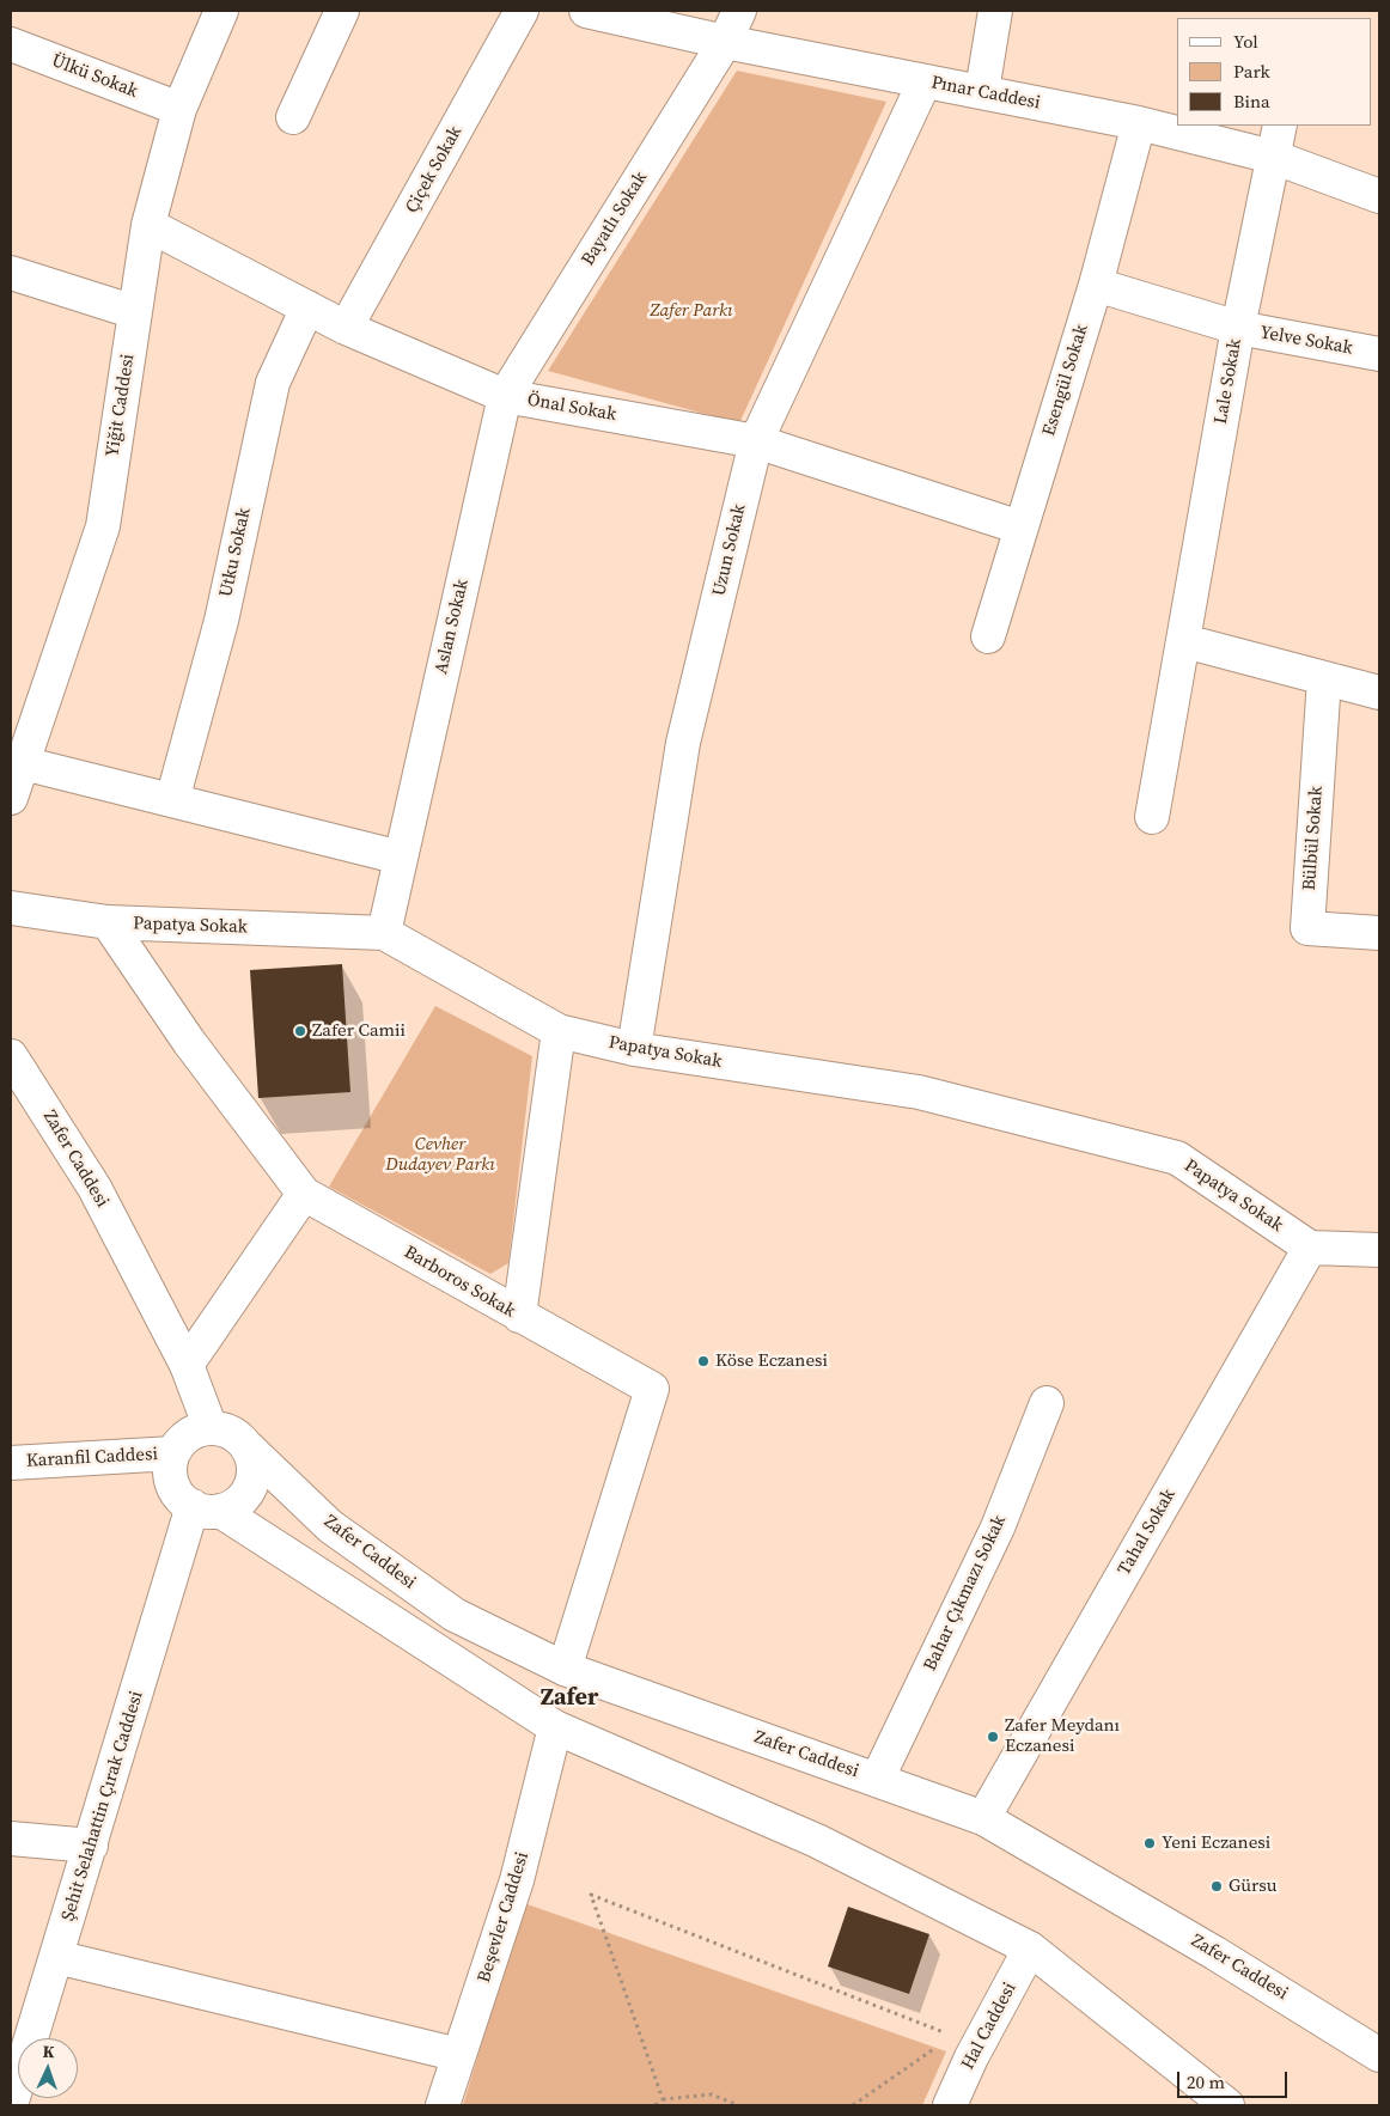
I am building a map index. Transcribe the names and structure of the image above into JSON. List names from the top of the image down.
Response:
{
  "streets": {
    "street": [
      "Ülkü Sokak",
      "Pınar Caddesi",
      "Çiçek Sokak",
      "Bayatlı Sokak",
      "Yelve Sokak",
      "Esengül Sokak",
      "Lale Sokak",
      "Yiğit Caddesi",
      "Önal Sokak",
      "Uzun Sokak",
      "Utku Sokak",
      "Aslan Sokak",
      "Bülbül Sokak",
      "Papatya Sokak",
      "Zafer Caddesi",
      "Barboros Sokak",
      "Karanfil Caddesi",
      "Tahal Sokak",
      "Bahar Çıkmazı Sokak",
      "Şehit Selahattin Çırak Caddesi",
      "Beşevler Caddesi",
      "Hal Caddesi"
    ]
  },
  "crossings": [
    ["Ülkü Sokak", "Yiğit Caddesi"],
    ["Pınar Caddesi", "Bayatlı Sokak"],
    ["Pınar Caddesi", "Esengül Sokak"],
    ["Pınar Caddesi", "Lale Sokak"],
    ["Pınar Caddesi", "Uzun Sokak"],
    ["Çiçek Sokak", "Önal Sokak"],
    ["Bayatlı Sokak", "Önal Sokak"],
    ["Bayatlı Sokak", "Aslan Sokak"],
    ["Yelve Sokak", "Esengül Sokak"],
    ["Yelve Sokak", "Lale Sokak"],
    ["Esengül Sokak", "Önal Sokak"],
    ["Yiğit Caddesi", "Önal Sokak"],
    ["Önal Sokak", "Uzun Sokak"],
    ["Önal Sokak", "Utku Sokak"],
    ["Önal Sokak", "Aslan Sokak"],
    ["Uzun Sokak", "Papatya Sokak"],
    ["Aslan Sokak", "Papatya Sokak"],
    ["Papatya Sokak", "Barboros Sokak"],
    ["Papatya Sokak", "Tahal Sokak"],
    ["Zafer Caddesi", "Barboros Sokak"],
    ["Zafer Caddesi", "Karanfil Caddesi"],
    ["Zafer Caddesi", "Tahal Sokak"],
    ["Zafer Caddesi", "Bahar Çıkmazı Sokak"],
    ["Zafer Caddesi", "Şehit Selahattin Çırak Caddesi"],
    ["Karanfil Caddesi", "Şehit Selahattin Çırak Caddesi"]
  ],
  "districts": ["Zafer"],
  "parks": ["Zafer Parkı", "Cevher Dudayev Parkı"],
  "places": [
    "Zafer Camii",
    "Köse Eczanesi",
    "Zafer Meydanı Eczanesi",
    "Yeni Eczanesi",
    "Gürsu"
  ],
  "legend": ["Yol", "Park", "Bina"],
  "scale_bar": "20 m",
  "north": "top"
}
